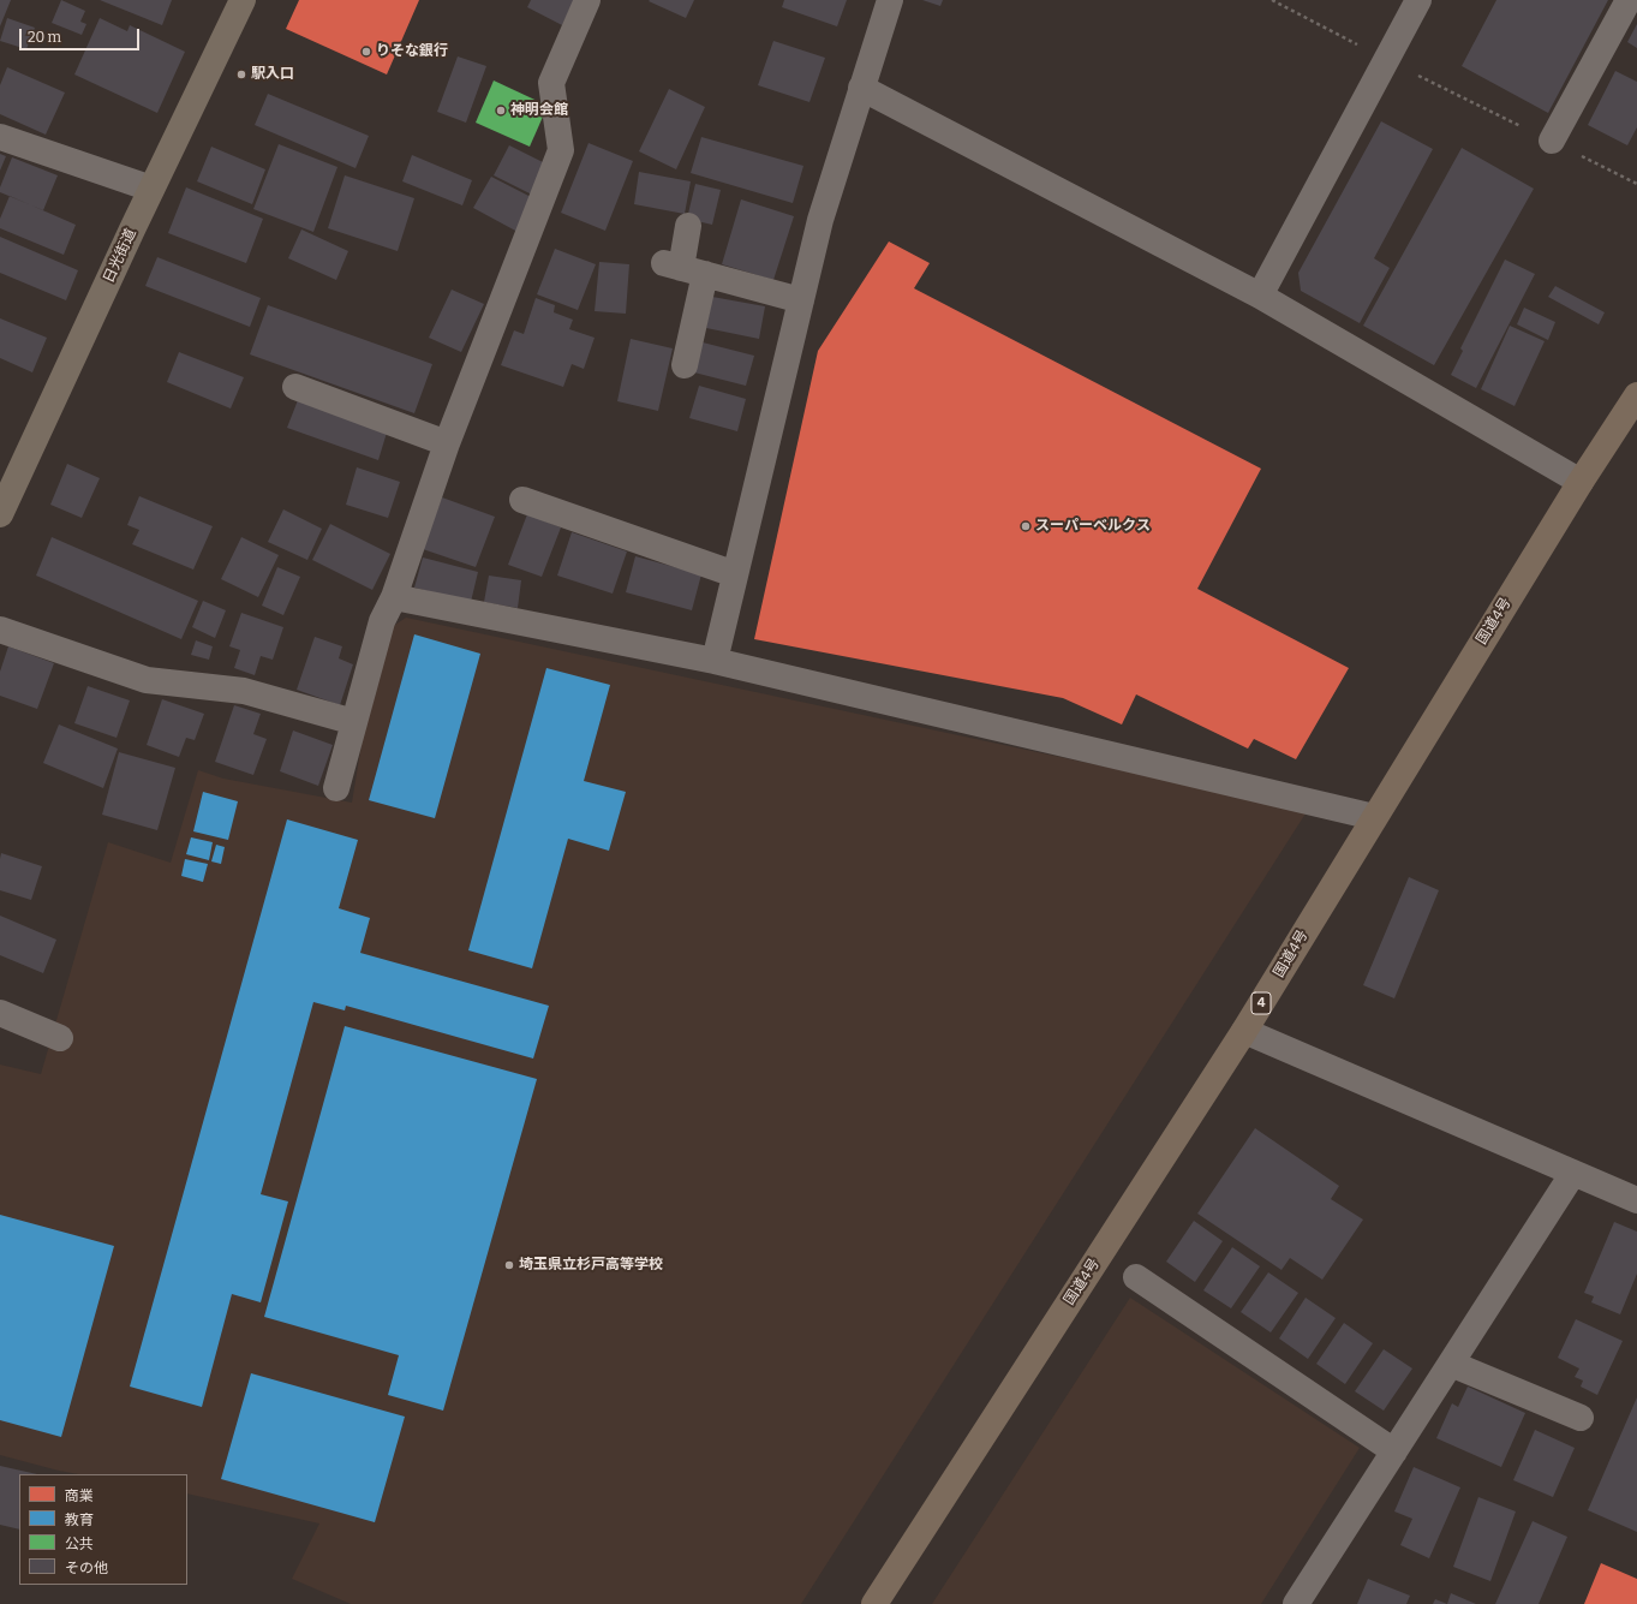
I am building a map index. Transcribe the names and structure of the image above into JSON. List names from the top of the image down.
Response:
{
  "streets": {
    "highway": ["国道4号", "4"],
    "main road": ["日光街道"]
  },
  "places": [
    "りそな銀行",
    "駅入口",
    "神明会館",
    "スーパーベルクス",
    "埼玉県立杉戸高等学校"
  ],
  "legend": [
    "商業",
    "教育",
    "公共",
    "その他"
  ],
  "scale_bar": "20 m"
}
